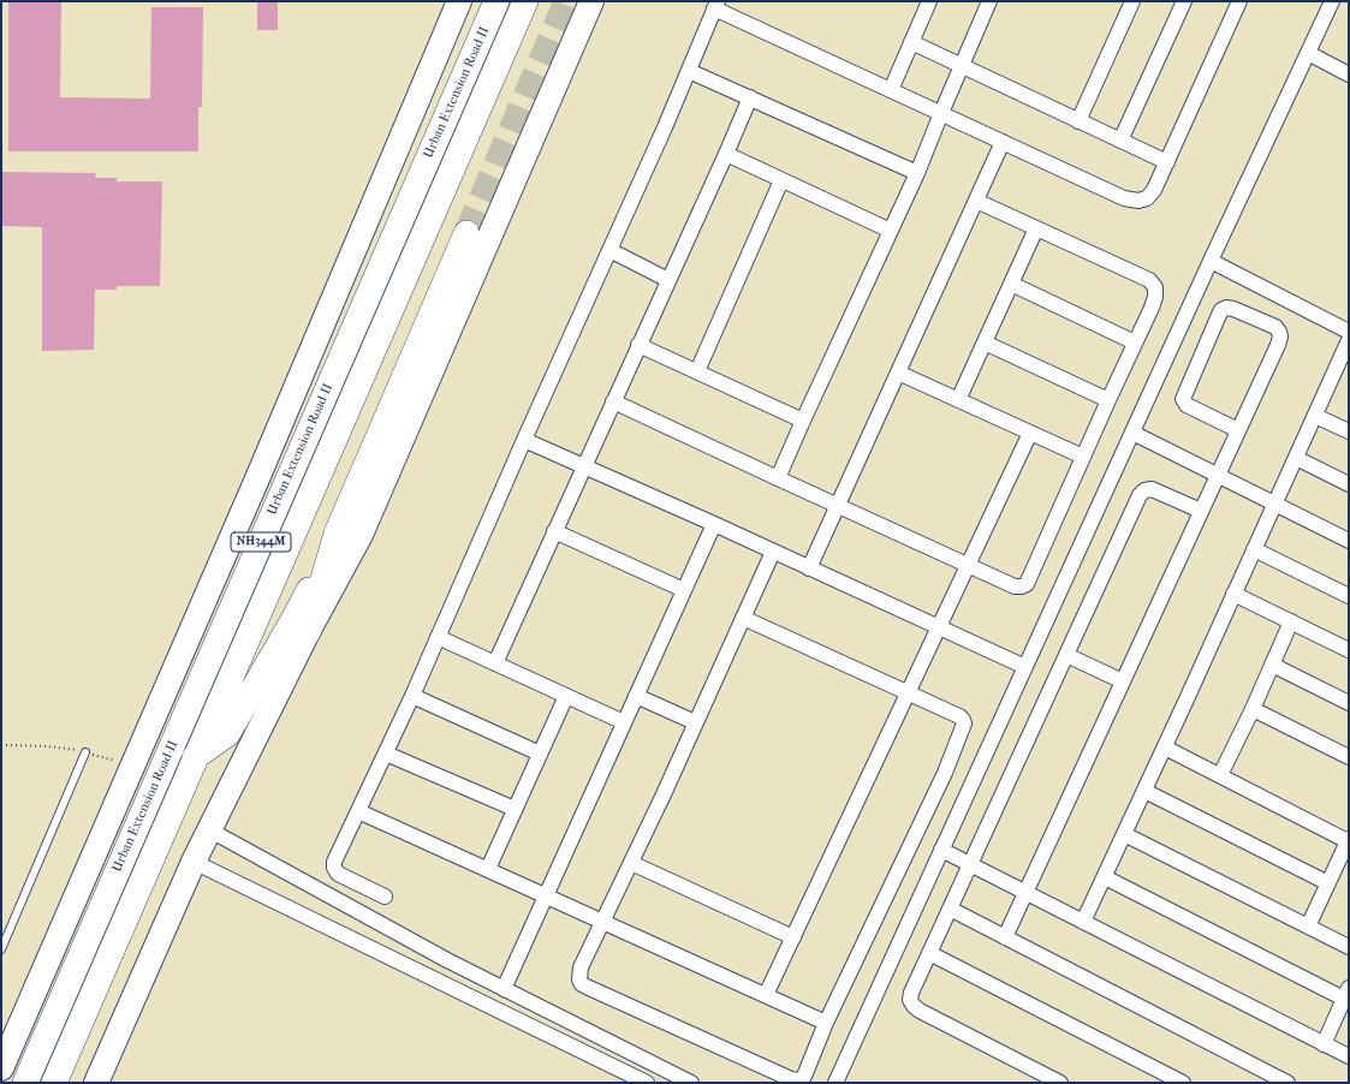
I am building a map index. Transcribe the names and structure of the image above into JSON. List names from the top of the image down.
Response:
{
  "streets": {
    "highway": ["Urban Extension Road-II", "NH344M"]
  }
}
